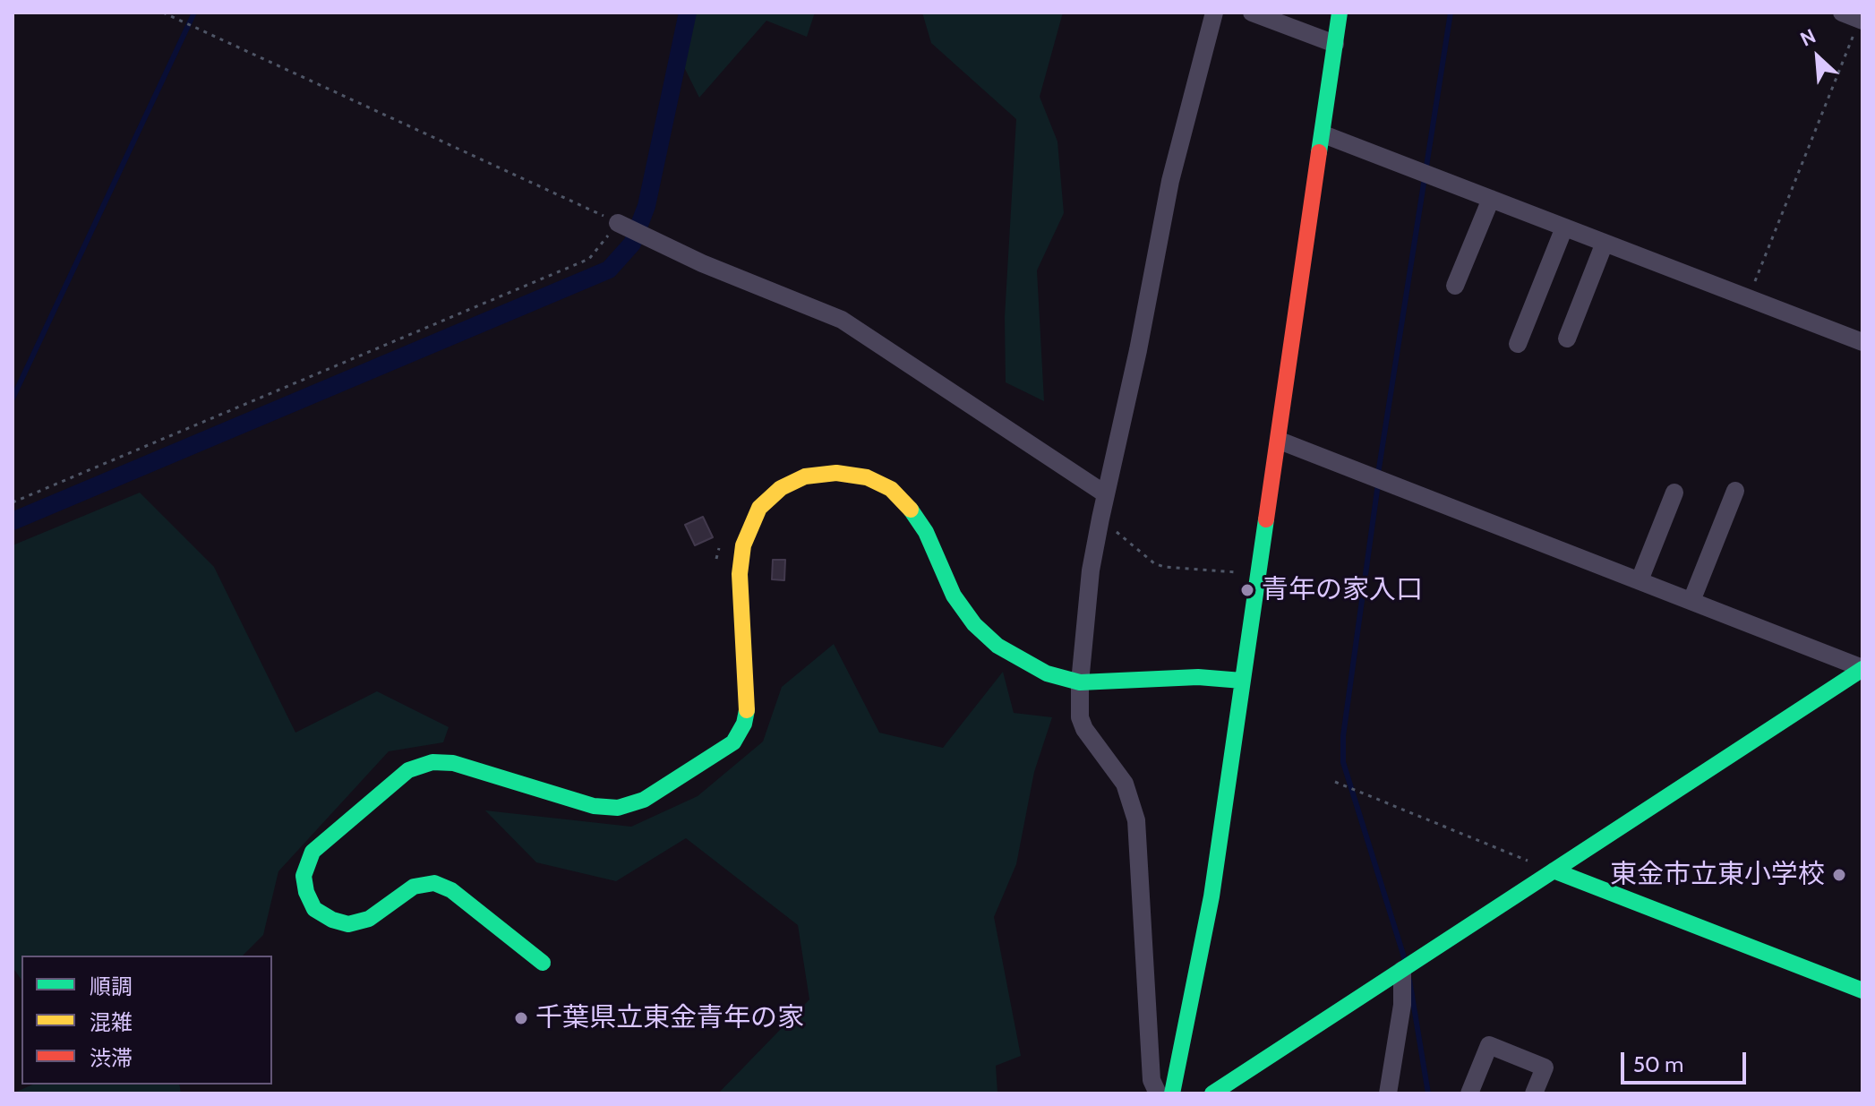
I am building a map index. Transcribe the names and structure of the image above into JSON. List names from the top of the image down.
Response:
{
  "places": ["青年の家入口", "東金市立東小学校", "千葉県立東金青年の家"],
  "legend": ["順調", "混雑", "渋滞"],
  "scale_bar": "50 m",
  "north": "top left"
}
